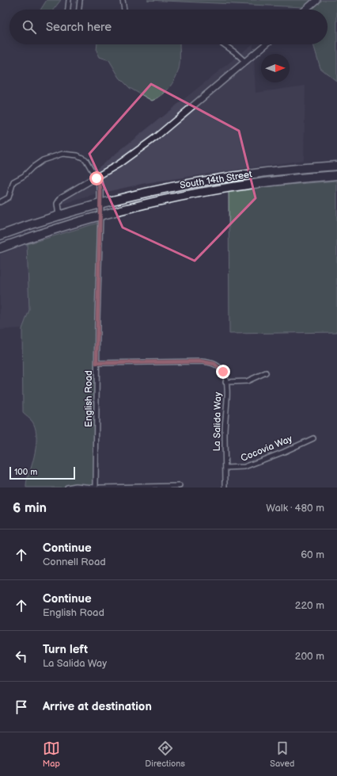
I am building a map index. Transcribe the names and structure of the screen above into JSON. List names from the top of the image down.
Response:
{
  "streets": {
    "highway": ["South 14th Street"],
    "street": ["English Road", "La Salida Way", "Cocovia Way"]
  },
  "crossings": [
    ["South 14th Street", "English Road"],
    ["English Road", "La Salida Way"],
    ["La Salida Way", "Cocovia Way"]
  ],
  "scale_bar": "100 m",
  "north": "right",
  "page": {
    "search": "Search here",
    "scale": "100 m",
    "heading": ["6 min", "Walk · 480 m"],
    "list": [
      ["Continue", "Connell Road", "60 m"],
      ["Continue", "English Road", "220 m"],
      ["Turn left", "La Salida Way", "200 m"],
      "Arrive at destination"
    ],
    "nav": ["Map", "Directions", "Saved"]
  }
}
